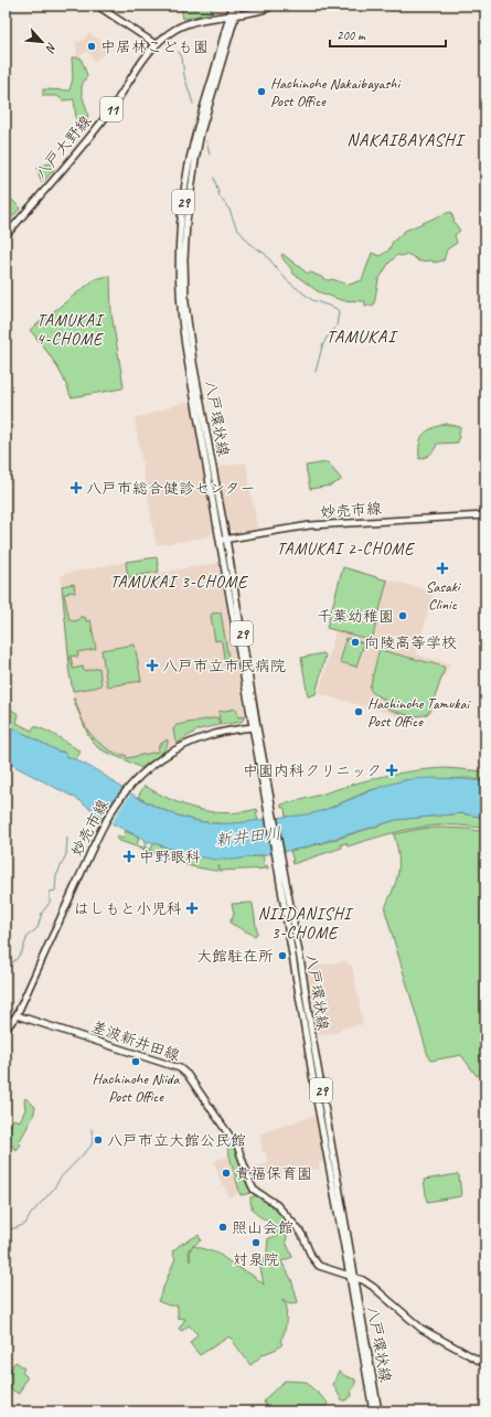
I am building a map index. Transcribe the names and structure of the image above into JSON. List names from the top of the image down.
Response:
{
  "streets": {
    "main road": [
      "11",
      "八戸大野線",
      "29",
      "八戸環状線",
      "妙売市線",
      "差波新井田線"
    ]
  },
  "crossings": [
    ["八戸大野線", "八戸環状線"],
    ["八戸環状線", "妙売市線"],
    ["八戸環状線", "差波新井田線"],
    ["妙売市線", "差波新井田線"]
  ],
  "districts": [
    "NAKAIBAYASHI",
    "TAMUKAI 4-CHOME",
    "TAMUKAI",
    "TAMUKAI 2-CHOME",
    "TAMUKAI 3-CHOME",
    "NIIDANISHI 3-CHOME"
  ],
  "water": ["新井田川"],
  "places": {
    "other": [
      "中居林こども園",
      "Hachinohe Nakaibayashi Post Office",
      "千葉幼稚園",
      "向陵高等学校",
      "Hachinohe Tamukai Post Office",
      "大館駐在所",
      "Hachinohe Niida Post Office",
      "八戸市立大館公民館",
      "貴福保育園",
      "照山会館",
      "対泉院"
    ],
    "health": [
      "八戸市総合健診センター",
      "Sasaki Clinic",
      "八戸市立市民病院",
      "中園内科クリニック",
      "中野眼科",
      "はしもと小児科"
    ]
  },
  "scale_bar": "200 m",
  "north": "bottom right"
}
